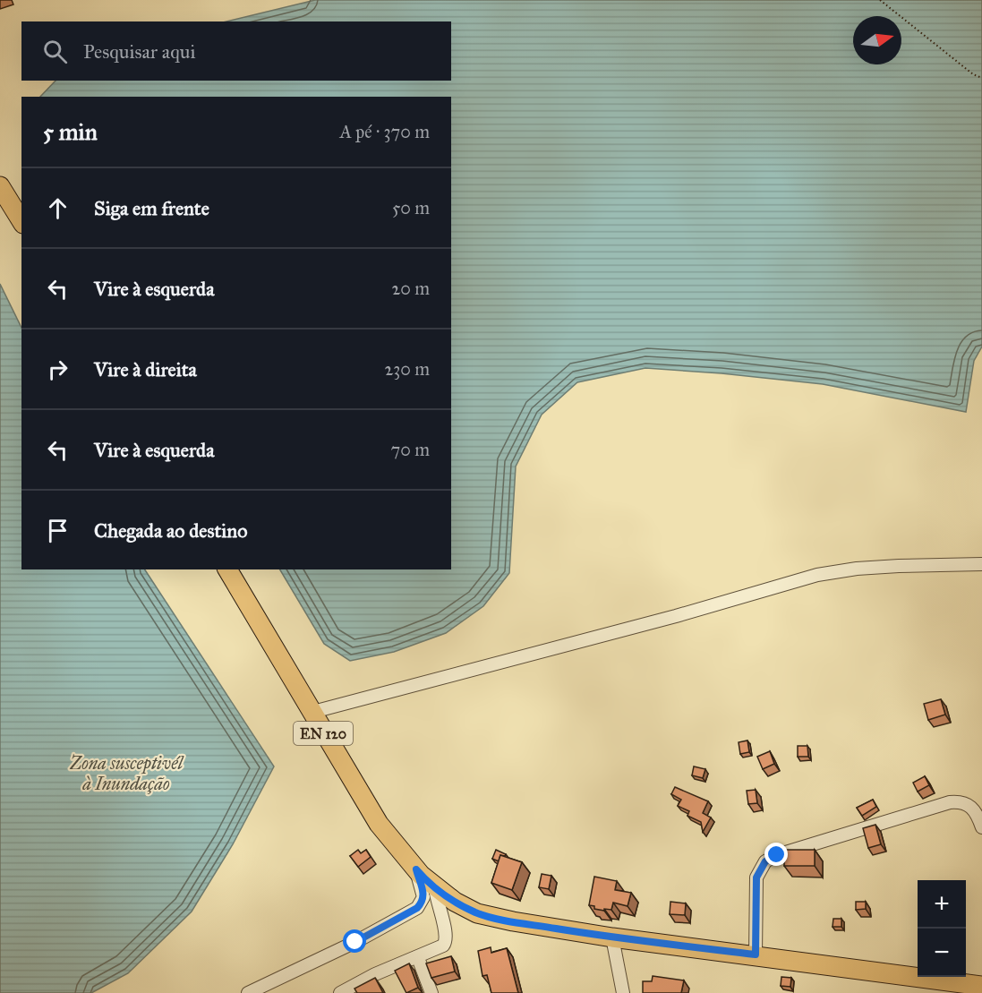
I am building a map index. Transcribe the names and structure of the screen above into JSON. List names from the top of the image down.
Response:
{
  "streets": {
    "main road": ["EN 120"]
  },
  "water": ["Zona susceptivél à Inundação"],
  "north": "right",
  "page": {
    "search": "Pesquisar aqui",
    "heading": ["5 min", "A pé · 370 m"],
    "list": [
      ["Siga em frente", "50 m"],
      ["Vire à esquerda", "20 m"],
      ["Vire à direita", "230 m"],
      ["Vire à esquerda", "70 m"],
      "Chegada ao destino"
    ],
    "map_buttons": ["+", "−"]
  }
}
